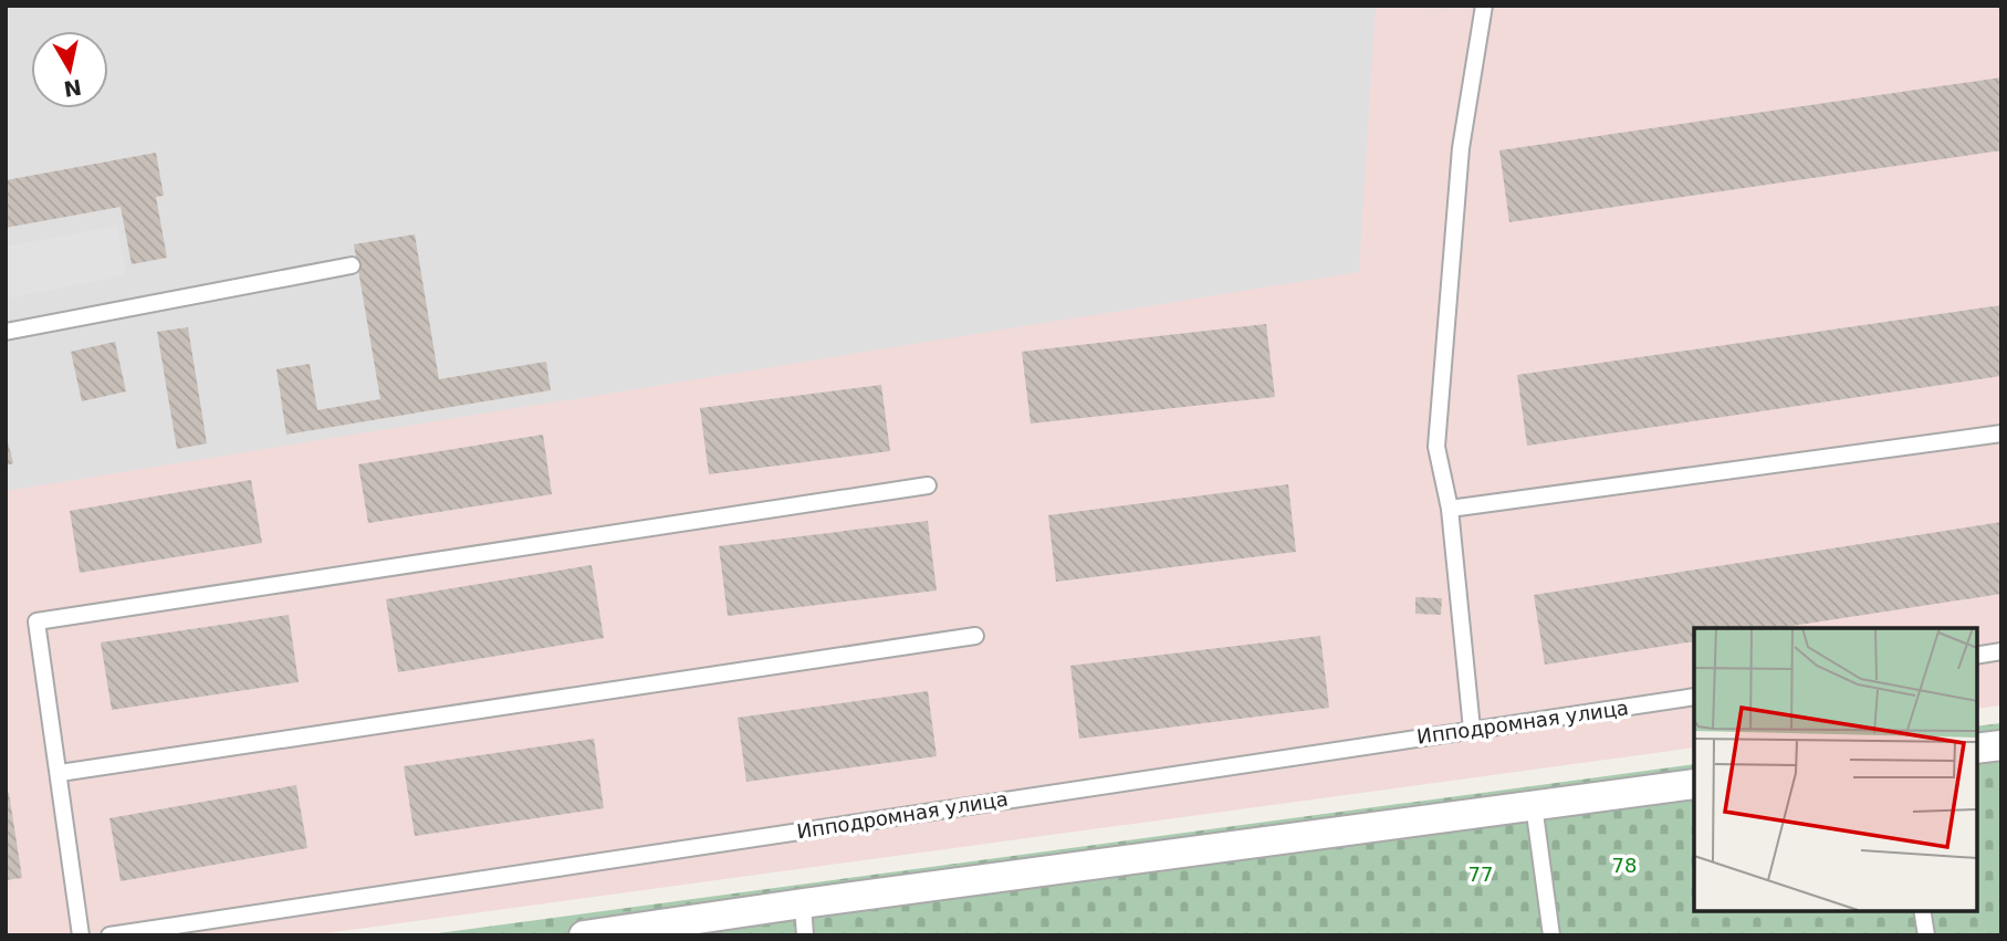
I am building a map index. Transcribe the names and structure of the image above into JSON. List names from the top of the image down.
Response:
{
  "streets": {
    "lane": ["Ипподромная улица"]
  },
  "parks": ["78", "77"],
  "north": "bottom"
}
